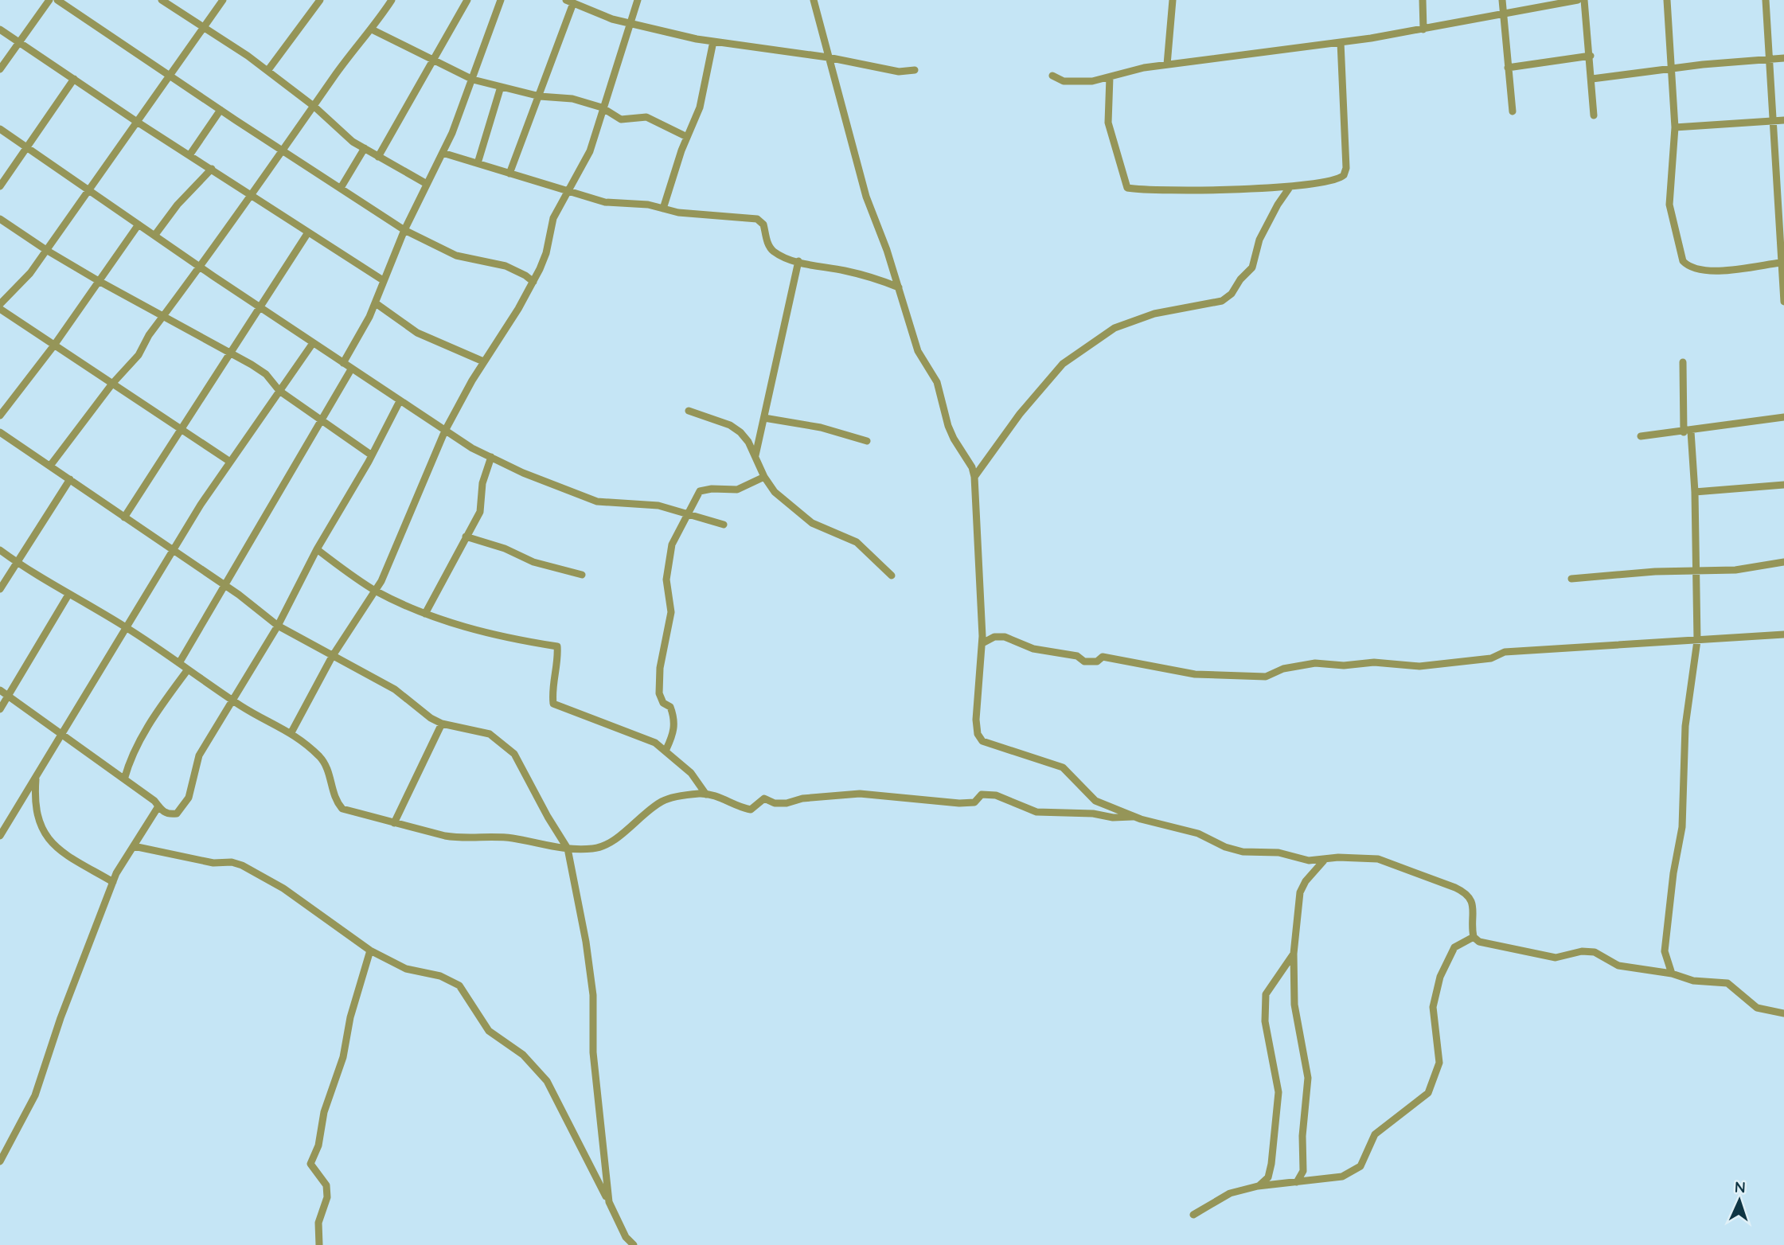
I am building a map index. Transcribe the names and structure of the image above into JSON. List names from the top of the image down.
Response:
{
  "north": "top"
}
